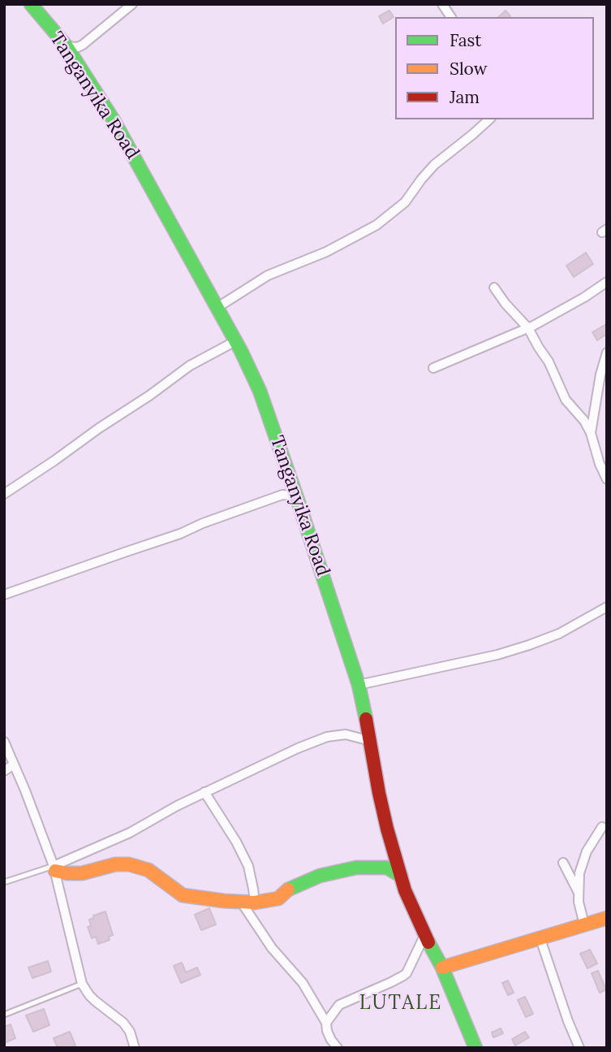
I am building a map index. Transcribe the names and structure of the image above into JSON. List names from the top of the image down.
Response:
{
  "streets": {
    "street": ["Tanganyika Road"]
  },
  "districts": ["LUTALE"],
  "legend": ["Fast", "Slow", "Jam"]
}
